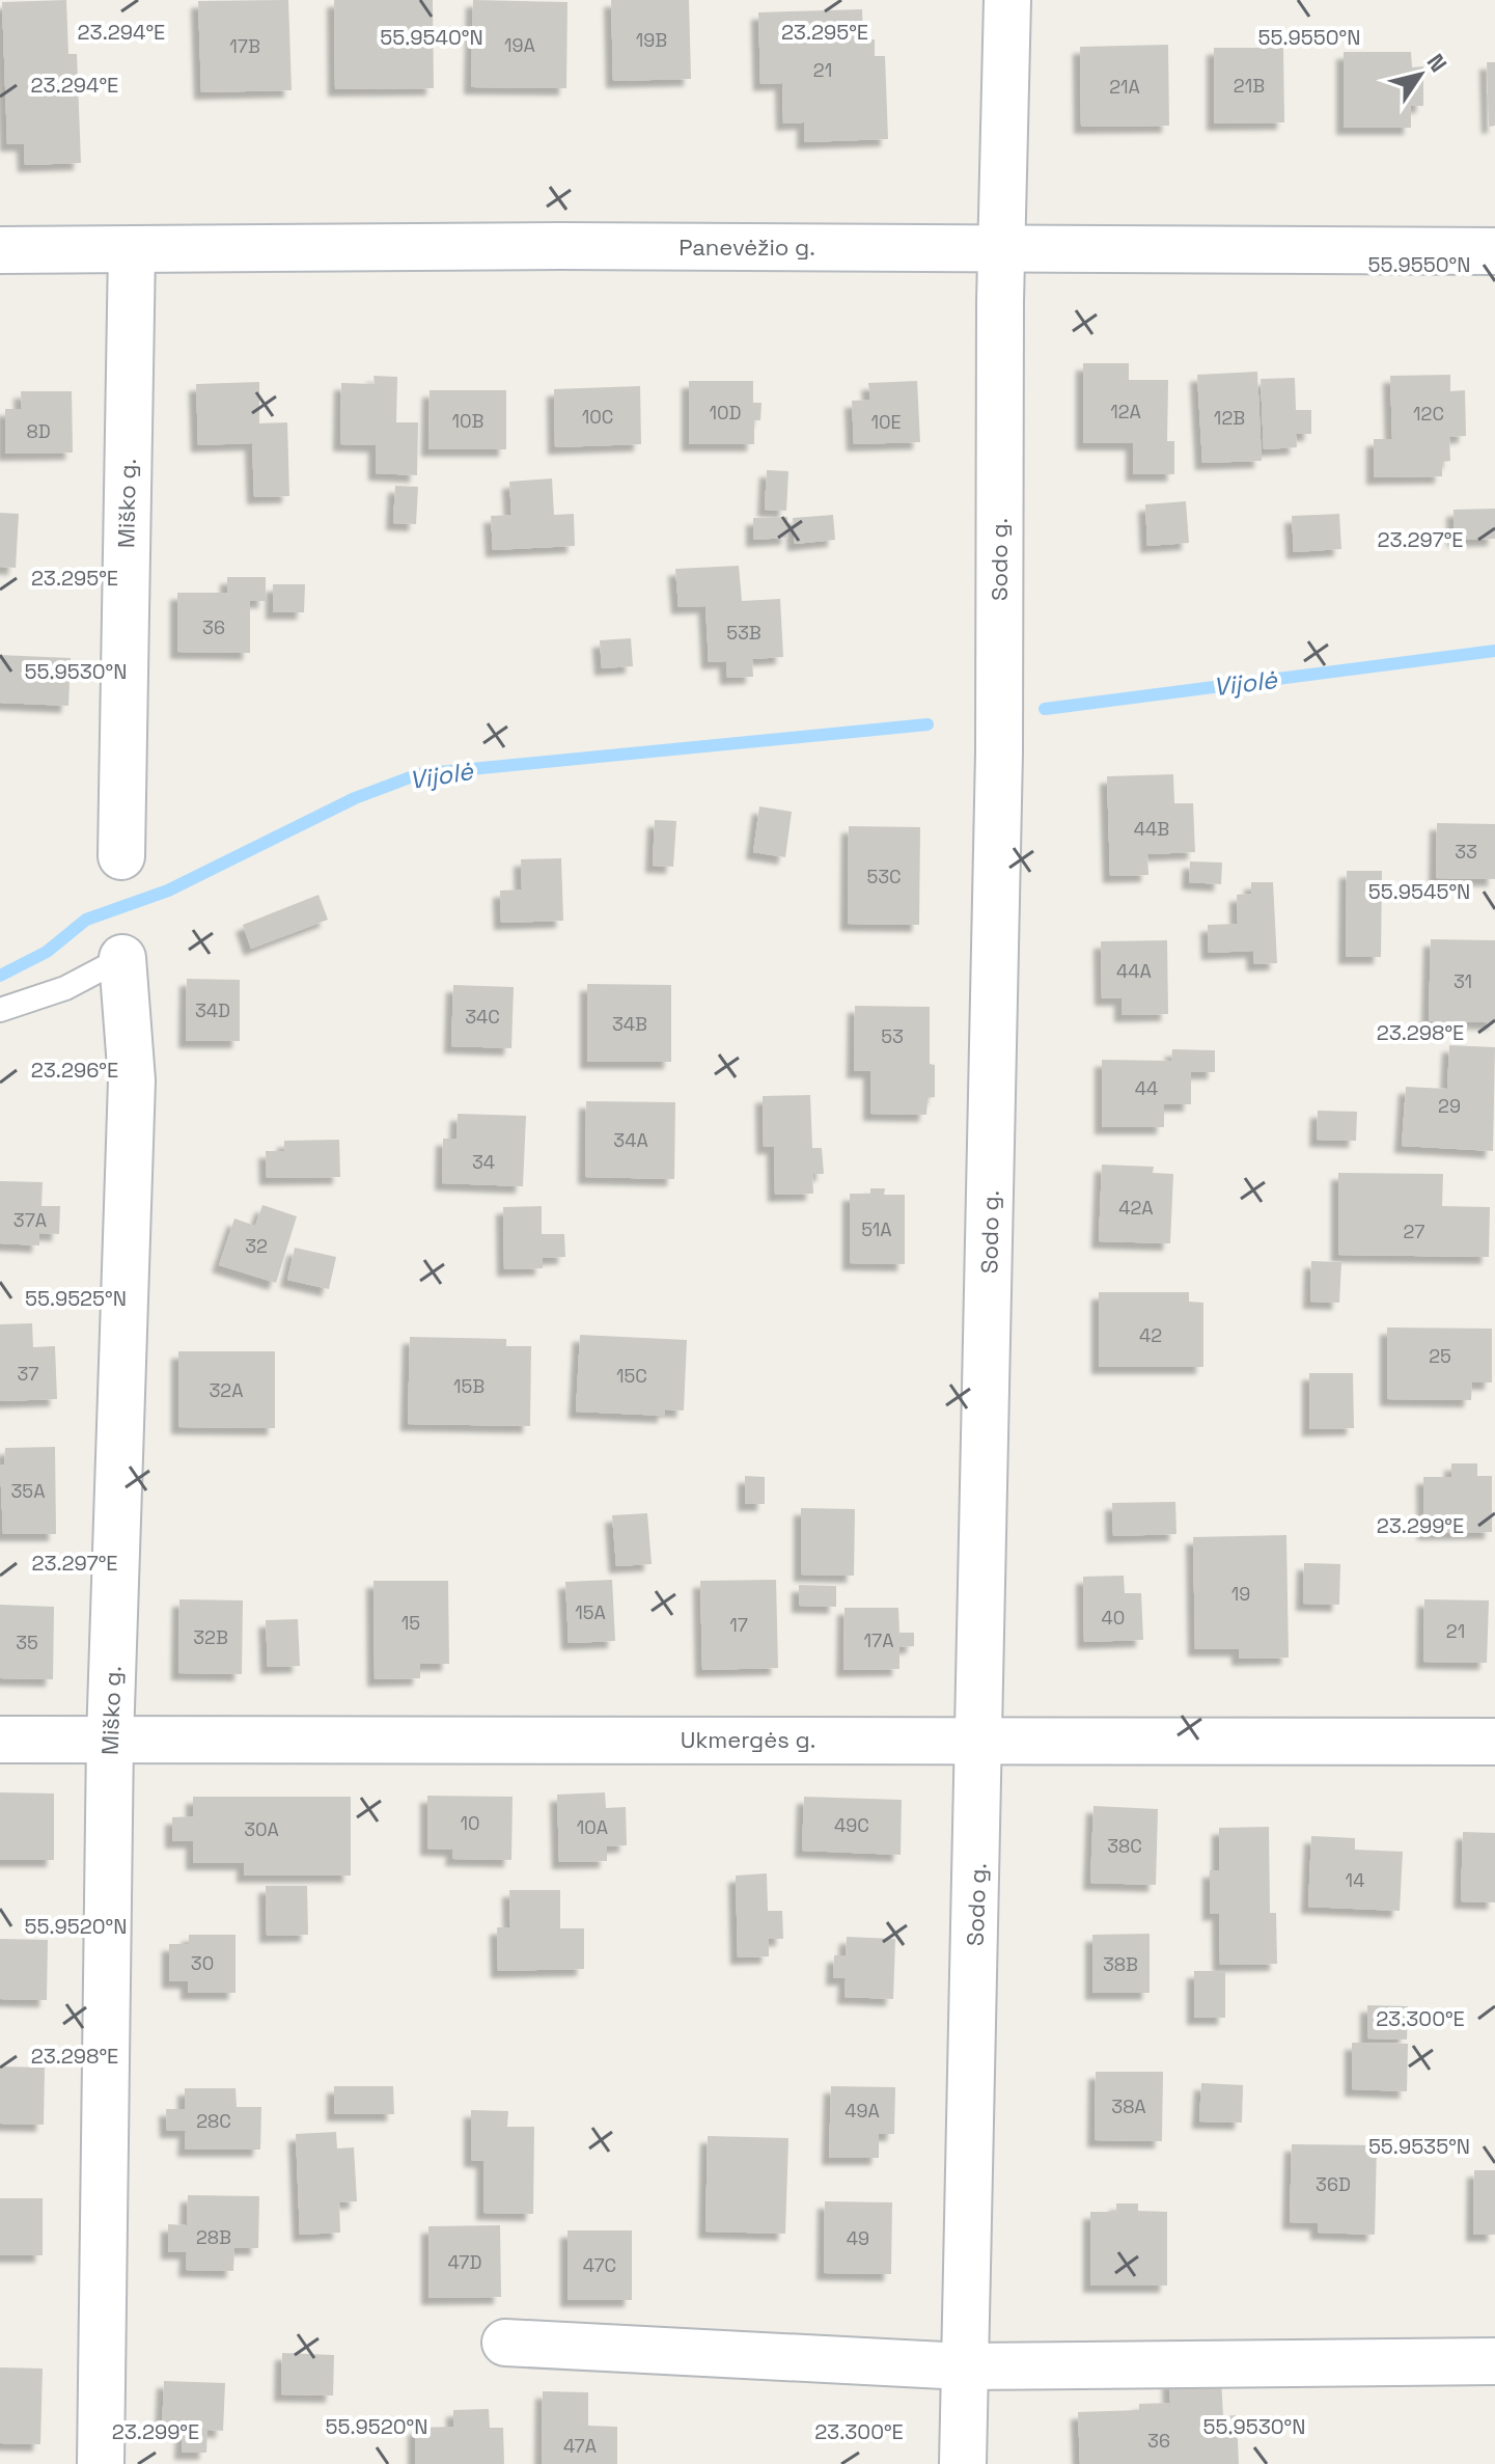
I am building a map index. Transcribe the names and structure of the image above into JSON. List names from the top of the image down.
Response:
{
  "streets": {
    "street": [
      "Panevėžio g.",
      "Miško g.",
      "Sodo g.",
      "Ukmergės g."
    ]
  },
  "crossings": [
    ["Panevėžio g.", "Miško g."],
    ["Panevėžio g.", "Sodo g."],
    ["Miško g.", "Ukmergės g."],
    ["Sodo g.", "Ukmergės g."]
  ],
  "water": ["Vijolė"],
  "house_numbers": [
    "19B",
    "19A",
    "17B",
    "21",
    "21B",
    "21A",
    "12A",
    "10D",
    "12C",
    "10C",
    "12B",
    "10B",
    "10E",
    "8D",
    "36",
    "53B",
    "44B",
    "33",
    "53C",
    "44A",
    "31",
    "34D",
    "34C",
    "34B",
    "53",
    "44",
    "29",
    "34A",
    "34",
    "42A",
    "37A",
    "51A",
    "27",
    "32",
    "42",
    "25",
    "37",
    "15C",
    "15B",
    "32A",
    "35A",
    "19",
    "15A",
    "40",
    "15",
    "17",
    "21",
    "32B",
    "17A",
    "35",
    "10",
    "49C",
    "10A",
    "30A",
    "38C",
    "14",
    "30",
    "38B",
    "38A",
    "49A",
    "28C",
    "36D",
    "28B",
    "49",
    "47D",
    "47C",
    "36",
    "47A"
  ],
  "north": "top right",
  "coordinates": [
    "23.294°E",
    "23.295°E",
    "55.9540°N",
    "55.9550°N",
    "23.297°E",
    "55.9530°N",
    "55.9545°N",
    "23.298°E",
    "23.296°E",
    "55.9525°N",
    "23.299°E",
    "55.9520°N",
    "23.300°E",
    "55.9535°N"
  ]
}
